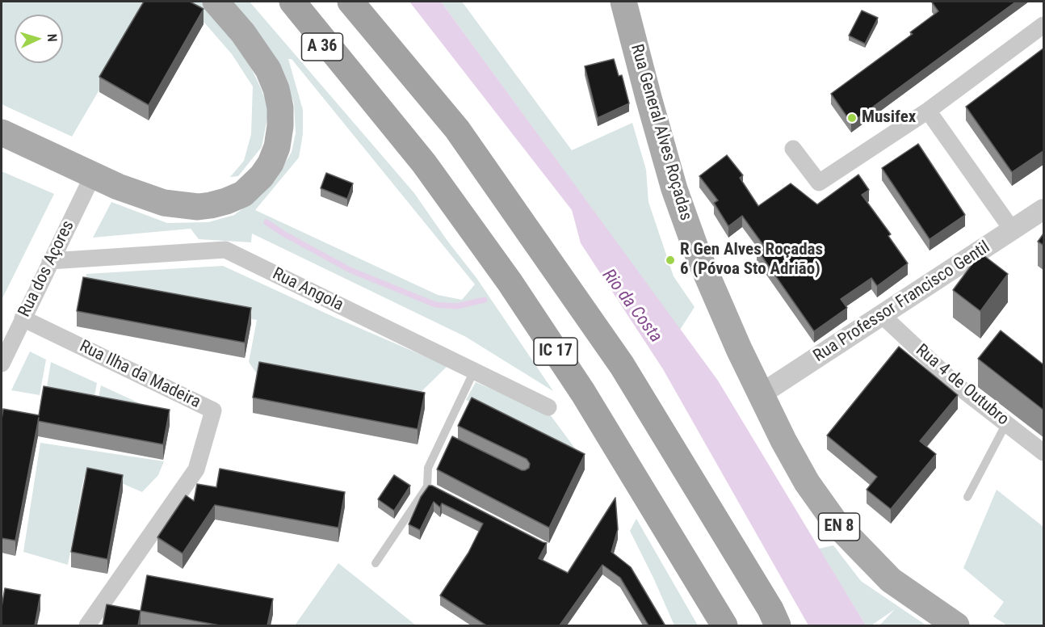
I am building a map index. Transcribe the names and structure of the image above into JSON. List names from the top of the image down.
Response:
{
  "streets": {
    "highway": ["A 36", "IC 17"],
    "main road": ["Rua General Alves Roçadas", "EN 8"],
    "street": [
      "Rua dos Açores",
      "Rua Angola",
      "Rua Professor Francisco Gentil",
      "Rua Ilha da Madeira",
      "Rua 4 de Outubro"
    ]
  },
  "crossings": [
    ["A 36", "IC 17"],
    ["Rua General Alves Roçadas", "Rua Professor Francisco Gentil"],
    ["Rua General Alves Roçadas", "EN 8"],
    ["Rua dos Açores", "Rua Angola"],
    ["Rua dos Açores", "Rua Ilha da Madeira"],
    ["Rua Professor Francisco Gentil", "Rua 4 de Outubro"],
    ["Rua Professor Francisco Gentil", "EN 8"]
  ],
  "water": ["Rio da Costa"],
  "places": ["Musifex", "R Gen Alves Roçadas 6 (Póvoa Sto Adrião)"],
  "north": "right"
}
